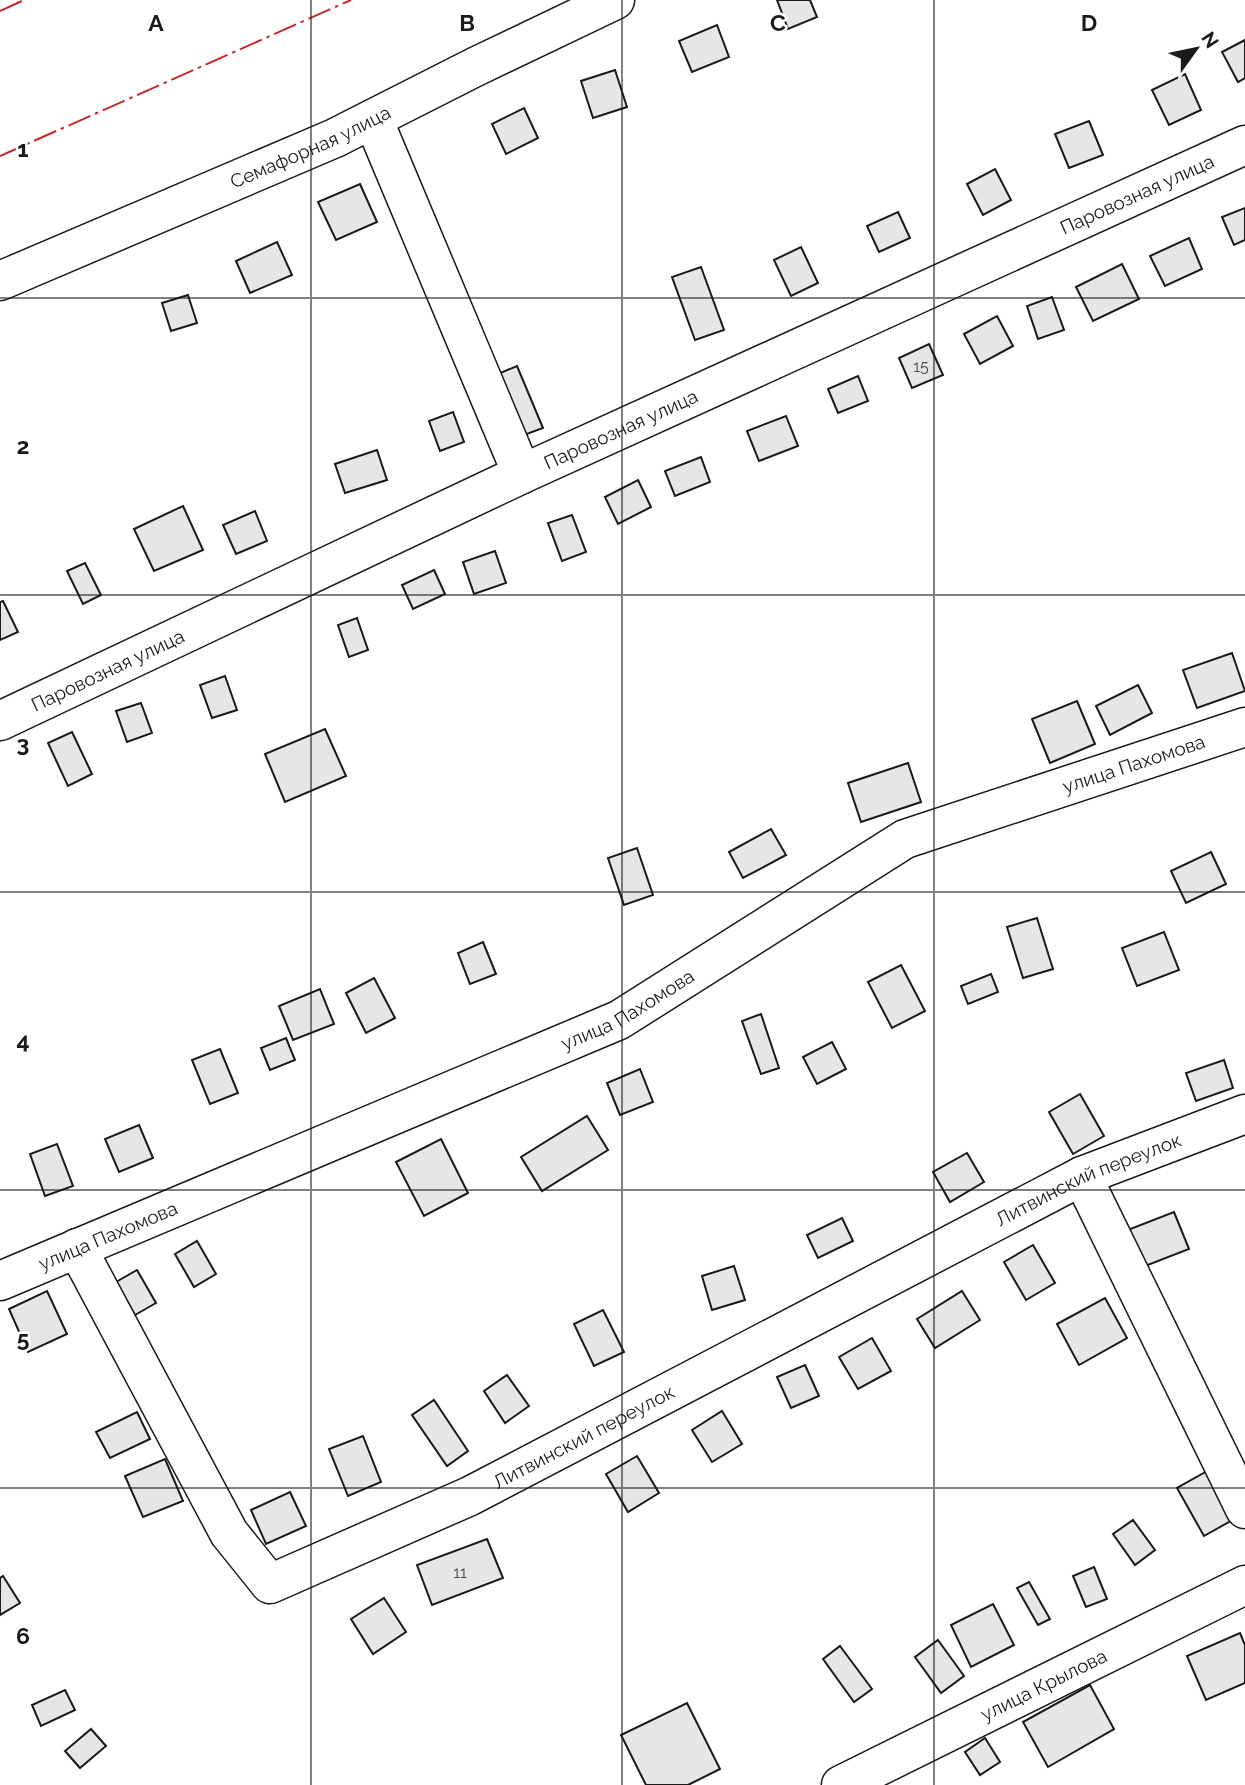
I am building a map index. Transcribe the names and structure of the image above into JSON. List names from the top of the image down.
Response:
{
  "streets": {
    "lane": [
      "Семафорная улица",
      "Паровозная улица",
      "улица Пахомова",
      "Литвинский переулок",
      "улица Крылова"
    ]
  },
  "crossings": [
    ["улица Пахомова", "Литвинский переулок"]
  ],
  "house_numbers": ["15", "11"],
  "north": "top right",
  "grid": {
    "columns": [
      "A",
      "B",
      "C",
      "D"
    ],
    "rows": [
      "1",
      "2",
      "3",
      "4",
      "5",
      "6"
    ]
  }
}
